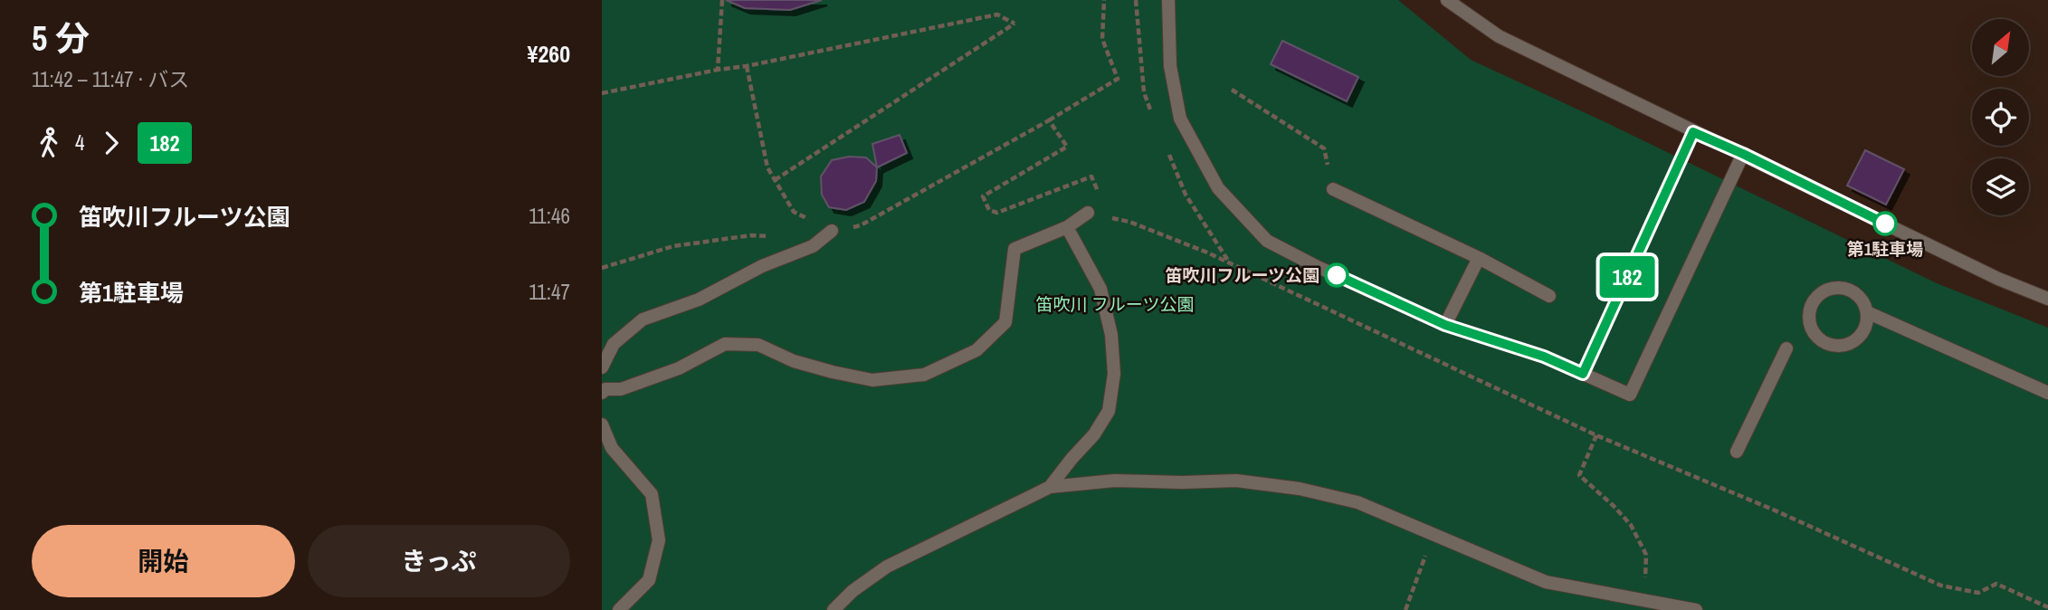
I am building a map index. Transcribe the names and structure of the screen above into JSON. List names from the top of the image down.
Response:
{
  "parks": ["笛吹川 フルーツ公園"],
  "places": ["第1駐車場", "笛吹川フルーツ公園"],
  "lines": ["bus line 182"],
  "north": "top right",
  "page": {
    "heading": ["5 分", "11:42 – 11:47 · バス", "¥260"],
    "on_map": "182",
    "legs": ["4", "182"],
    "list": [
      {
        "name": "笛吹川フルーツ公園",
        "value": "11:46"
      },
      {
        "name": "第1駐車場",
        "value": "11:47"
      }
    ],
    "buttons": ["開始", "きっぷ"]
  }
}
